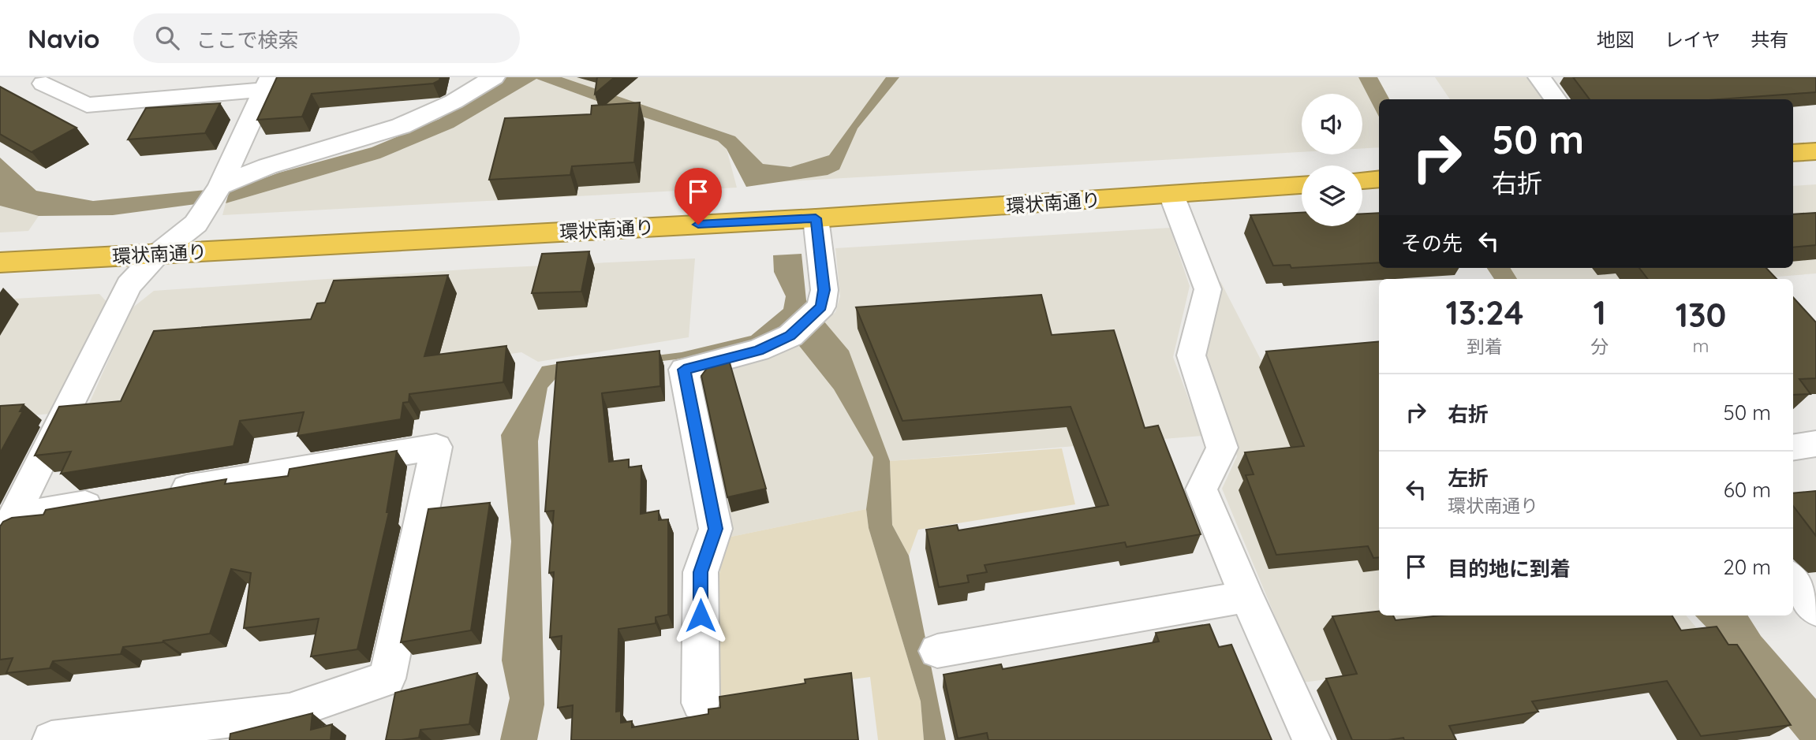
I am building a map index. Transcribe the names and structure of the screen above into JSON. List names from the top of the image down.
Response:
{
  "streets": {
    "highway": ["環状南通り"]
  },
  "page": {
    "header": "Navio",
    "search": "ここで検索",
    "nav": ["地図", "レイヤ", "共有"],
    "turn": ["50 m", "右折"],
    "then": "その先",
    "eta": [
      "13:24",
      "到着",
      "1",
      "分",
      "130",
      "m"
    ],
    "list": [
      {
        "name": "右折",
        "value": "50 m"
      },
      {
        "name": "左折",
        "note": "環状南通り",
        "value": "60 m"
      },
      {
        "name": "目的地に到着",
        "value": "20 m"
      }
    ]
  }
}
